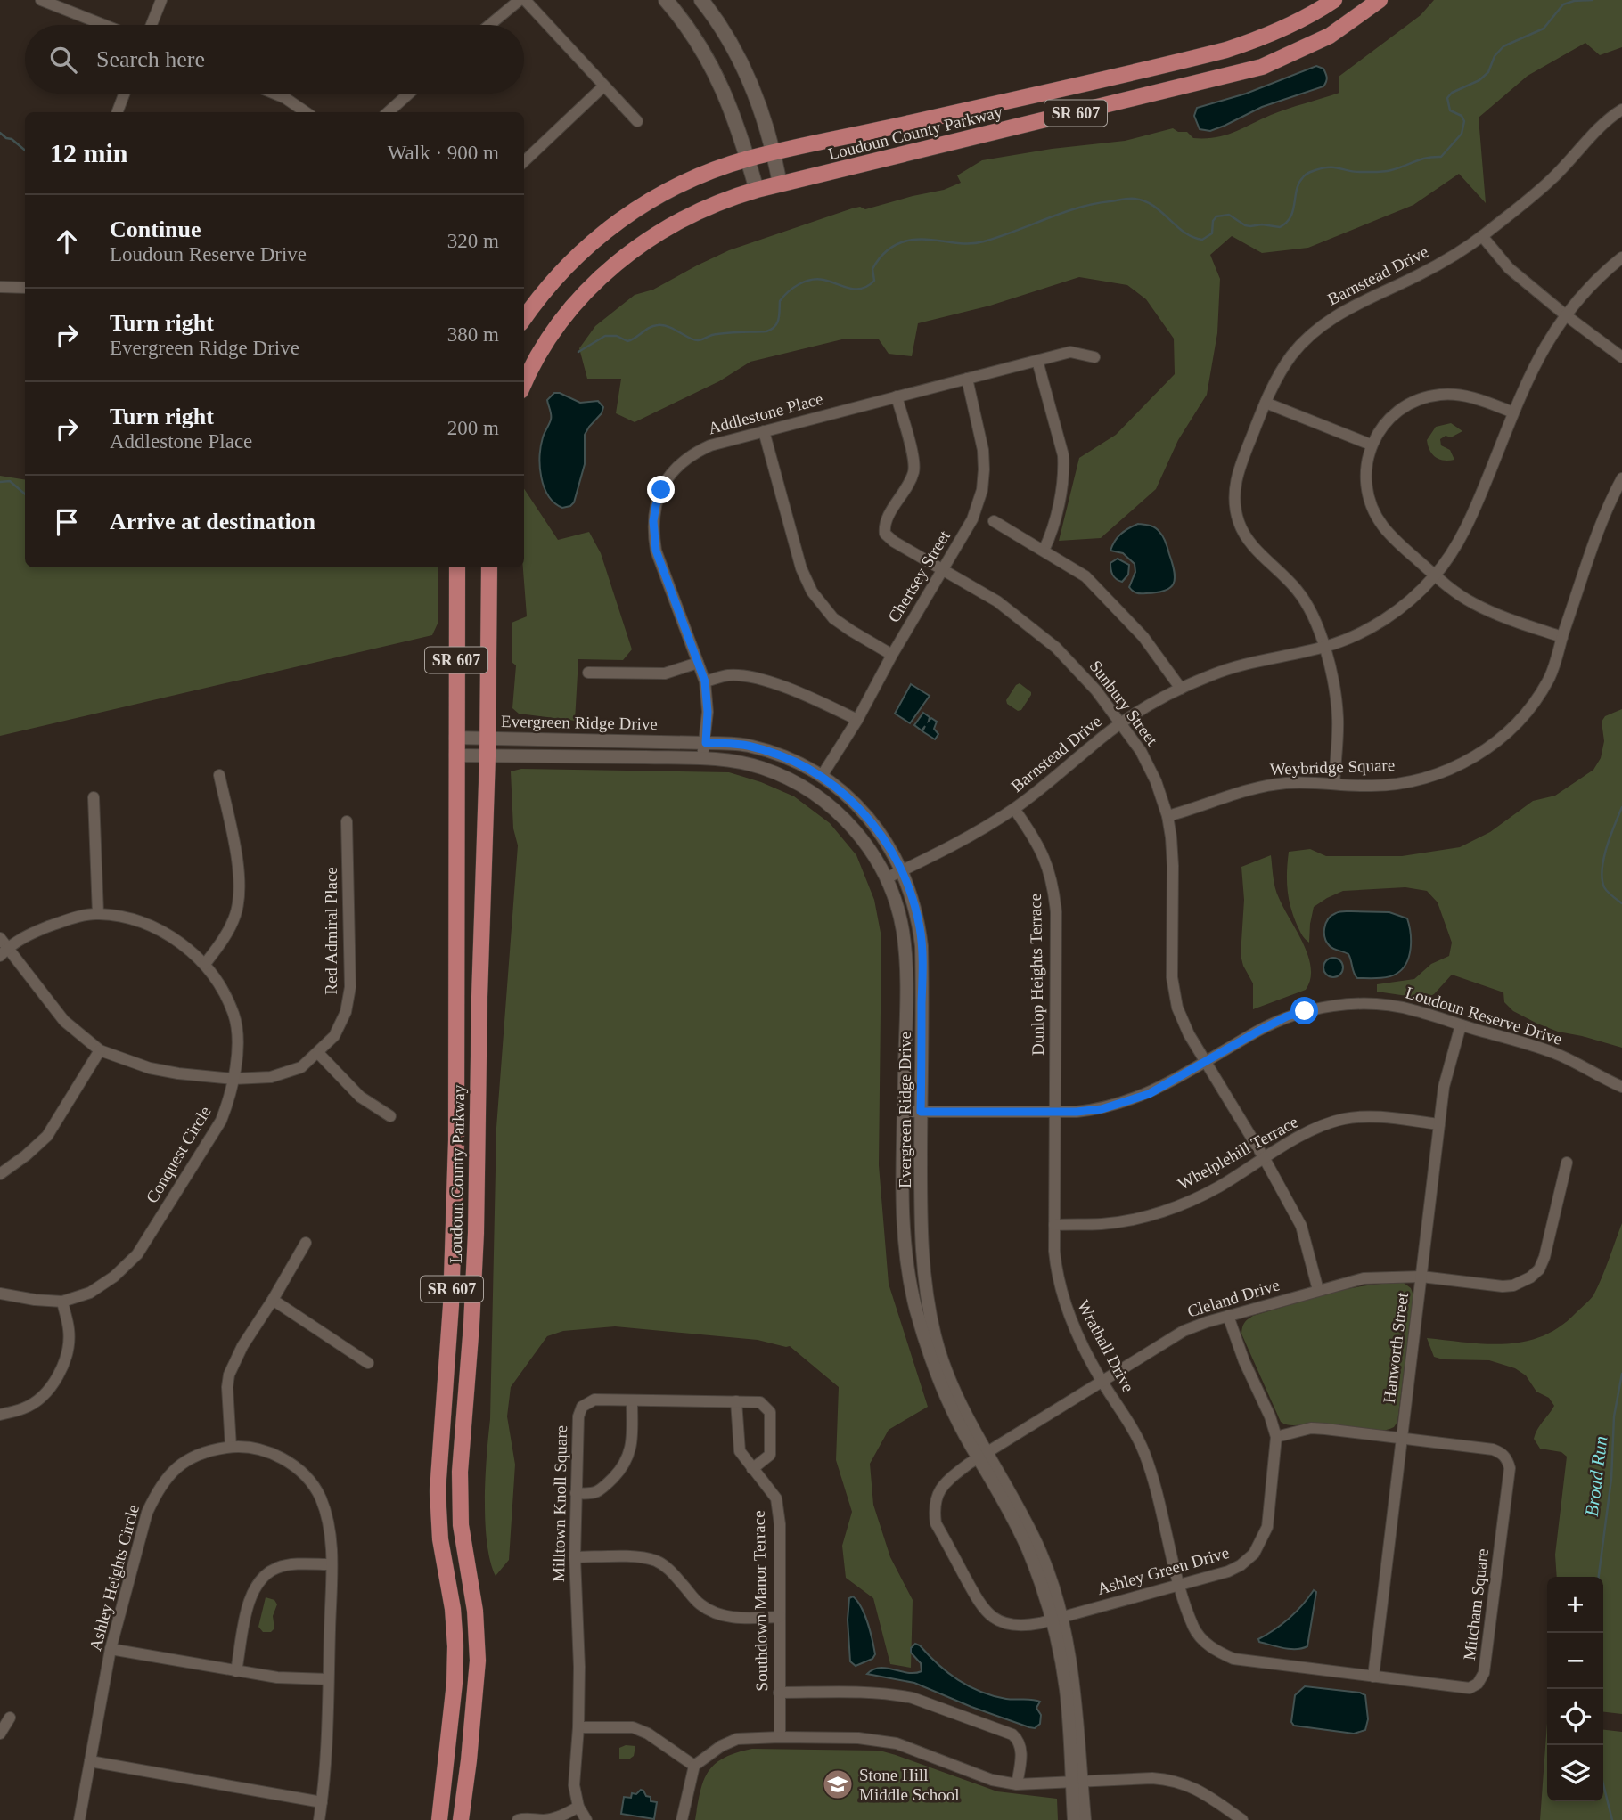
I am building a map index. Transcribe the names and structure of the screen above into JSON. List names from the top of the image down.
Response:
{
  "streets": {
    "main road": ["SR 607", "Loudoun County Parkway"],
    "street": [
      "Barnstead Drive",
      "Addlestone Place",
      "Chertsey Street",
      "Sunbury Street",
      "Evergreen Ridge Drive",
      "Weybridge Square",
      "Red Admiral Place",
      "Dunlop Heights Terrace",
      "Loudoun Reserve Drive",
      "Whelplehill Terrace",
      "Conquest Circle",
      "Cleland Drive",
      "Wrathall Drive",
      "Hanworth Street",
      "Milltown Knoll Square",
      "Ashley Green Drive",
      "Ashley Heights Circle",
      "Southdown Manor Terrace",
      "Mitcham Square"
    ]
  },
  "crossings": [
    ["Loudoun County Parkway", "Evergreen Ridge Drive"],
    ["Barnstead Drive", "Sunbury Street"],
    ["Barnstead Drive", "Evergreen Ridge Drive"],
    ["Barnstead Drive", "Dunlop Heights Terrace"],
    ["Addlestone Place", "Chertsey Street"],
    ["Addlestone Place", "Sunbury Street"],
    ["Addlestone Place", "Evergreen Ridge Drive"],
    ["Chertsey Street", "Sunbury Street"],
    ["Chertsey Street", "Evergreen Ridge Drive"],
    ["Sunbury Street", "Weybridge Square"],
    ["Sunbury Street", "Loudoun Reserve Drive"],
    ["Sunbury Street", "Whelplehill Terrace"],
    ["Sunbury Street", "Cleland Drive"],
    ["Evergreen Ridge Drive", "Loudoun Reserve Drive"],
    ["Evergreen Ridge Drive", "Cleland Drive"],
    ["Evergreen Ridge Drive", "Ashley Green Drive"],
    ["Red Admiral Place", "Conquest Circle"],
    ["Dunlop Heights Terrace", "Loudoun Reserve Drive"],
    ["Dunlop Heights Terrace", "Wrathall Drive"],
    ["Loudoun Reserve Drive", "Wrathall Drive"],
    ["Loudoun Reserve Drive", "Hanworth Street"],
    ["Whelplehill Terrace", "Wrathall Drive"],
    ["Whelplehill Terrace", "Hanworth Street"],
    ["Cleland Drive", "Wrathall Drive"],
    ["Cleland Drive", "Hanworth Street"],
    ["Cleland Drive", "Ashley Green Drive"],
    ["Wrathall Drive", "Ashley Green Drive"],
    ["Wrathall Drive", "Mitcham Square"],
    ["Hanworth Street", "Mitcham Square"],
    ["Milltown Knoll Square", "Southdown Manor Terrace"],
    ["Ashley Green Drive", "Mitcham Square"]
  ],
  "water": ["Broad Run"],
  "places": {
    "school or university": ["Stone Hill Middle School"]
  },
  "page": {
    "search": "Search here",
    "heading": ["12 min", "Walk · 900 m"],
    "list": [
      ["Continue", "Loudoun Reserve Drive", "320 m"],
      ["Turn right", "Evergreen Ridge Drive", "380 m"],
      ["Turn right", "Addlestone Place", "200 m"],
      "Arrive at destination"
    ],
    "map_buttons": ["+", "−"]
  }
}
